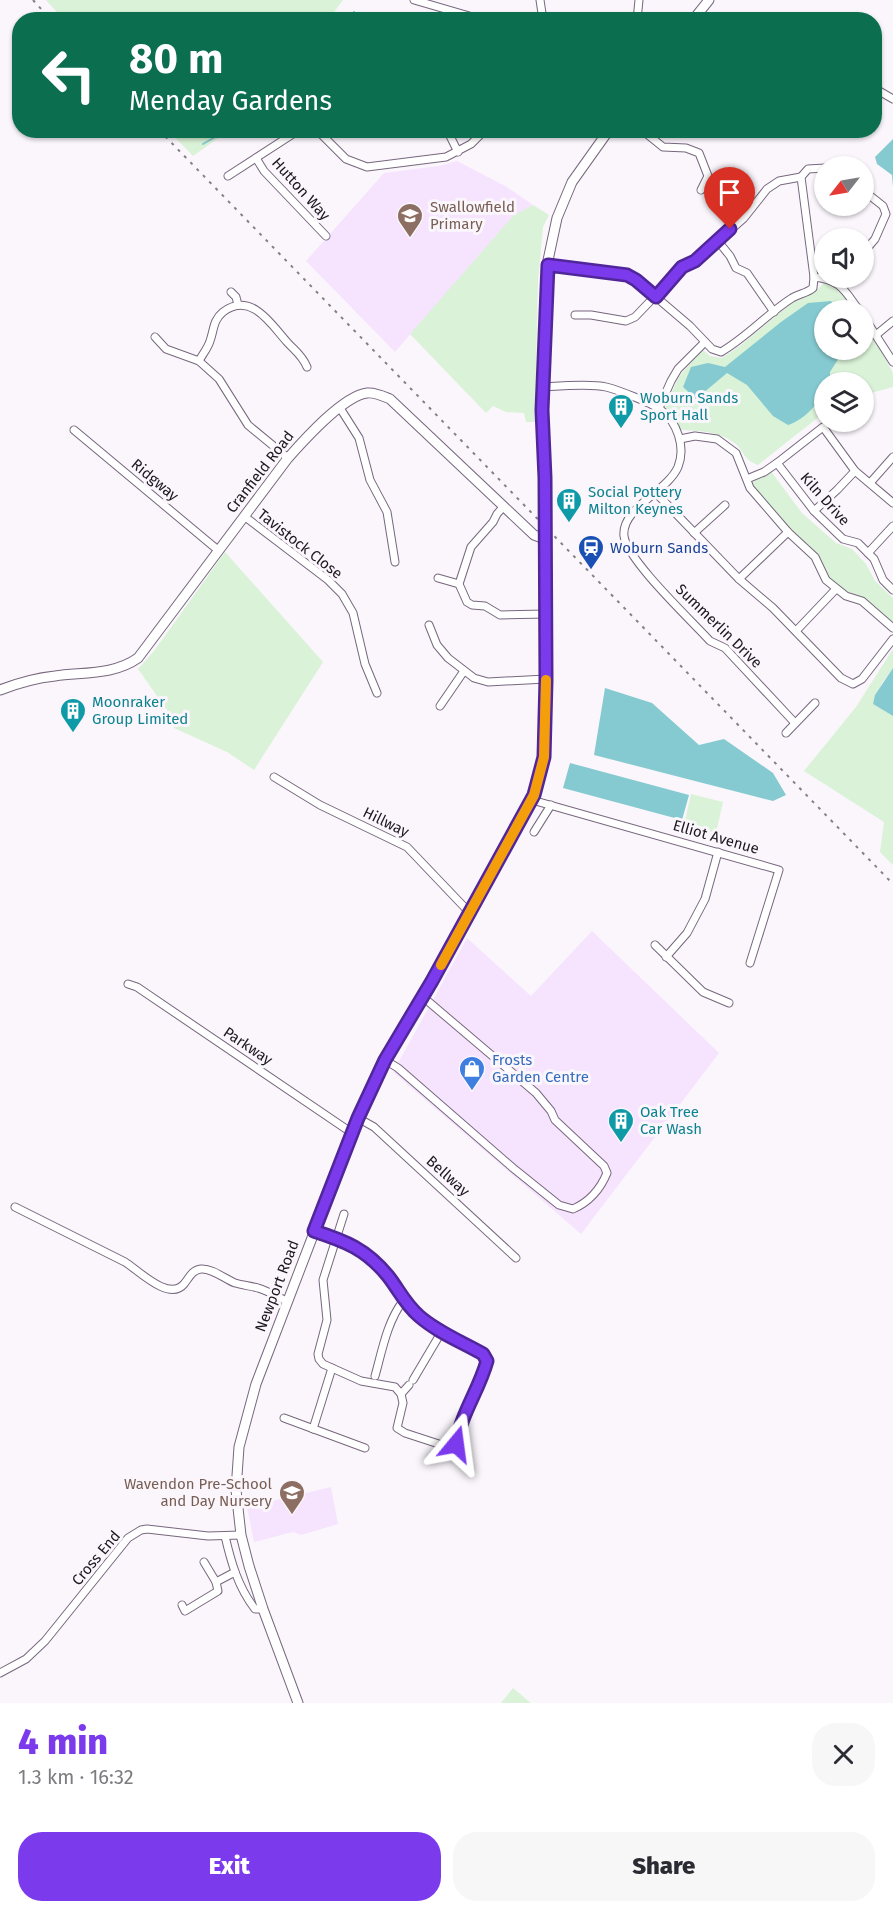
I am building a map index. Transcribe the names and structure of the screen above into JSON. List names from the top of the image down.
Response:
{
  "streets": {
    "street": [
      "Hutton Way",
      "Cranfield Road",
      "Ridgway",
      "Kiln Drive",
      "Tavistock Close",
      "Summerlin Drive",
      "Hillway",
      "Elliot Avenue",
      "Parkway",
      "Bellway",
      "Newport Road",
      "Cross End"
    ]
  },
  "crossings": [
    ["Cranfield Road", "Ridgway"],
    ["Cranfield Road", "Tavistock Close"],
    ["Cranfield Road", "Newport Road"],
    ["Hillway", "Newport Road"],
    ["Elliot Avenue", "Newport Road"],
    ["Parkway", "Newport Road"],
    ["Bellway", "Newport Road"],
    ["Newport Road", "Cross End"]
  ],
  "places": {
    "school or university": ["Swallowfield Primary", "Wavendon Pre-School and Day Nursery"],
    "building": [
      "Woburn Sands Sport Hall",
      "Social Pottery Milton Keynes",
      "Moonraker Group Limited",
      "Oak Tree Car Wash"
    ],
    "station": ["Woburn Sands"],
    "shop": ["Frosts Garden Centre"]
  },
  "north": "bottom left",
  "page": {
    "turn": ["80 m", "Menday Gardens"],
    "heading": ["4 min", "1.3 km · 16:32"],
    "buttons": ["Exit", "Share"]
  }
}
